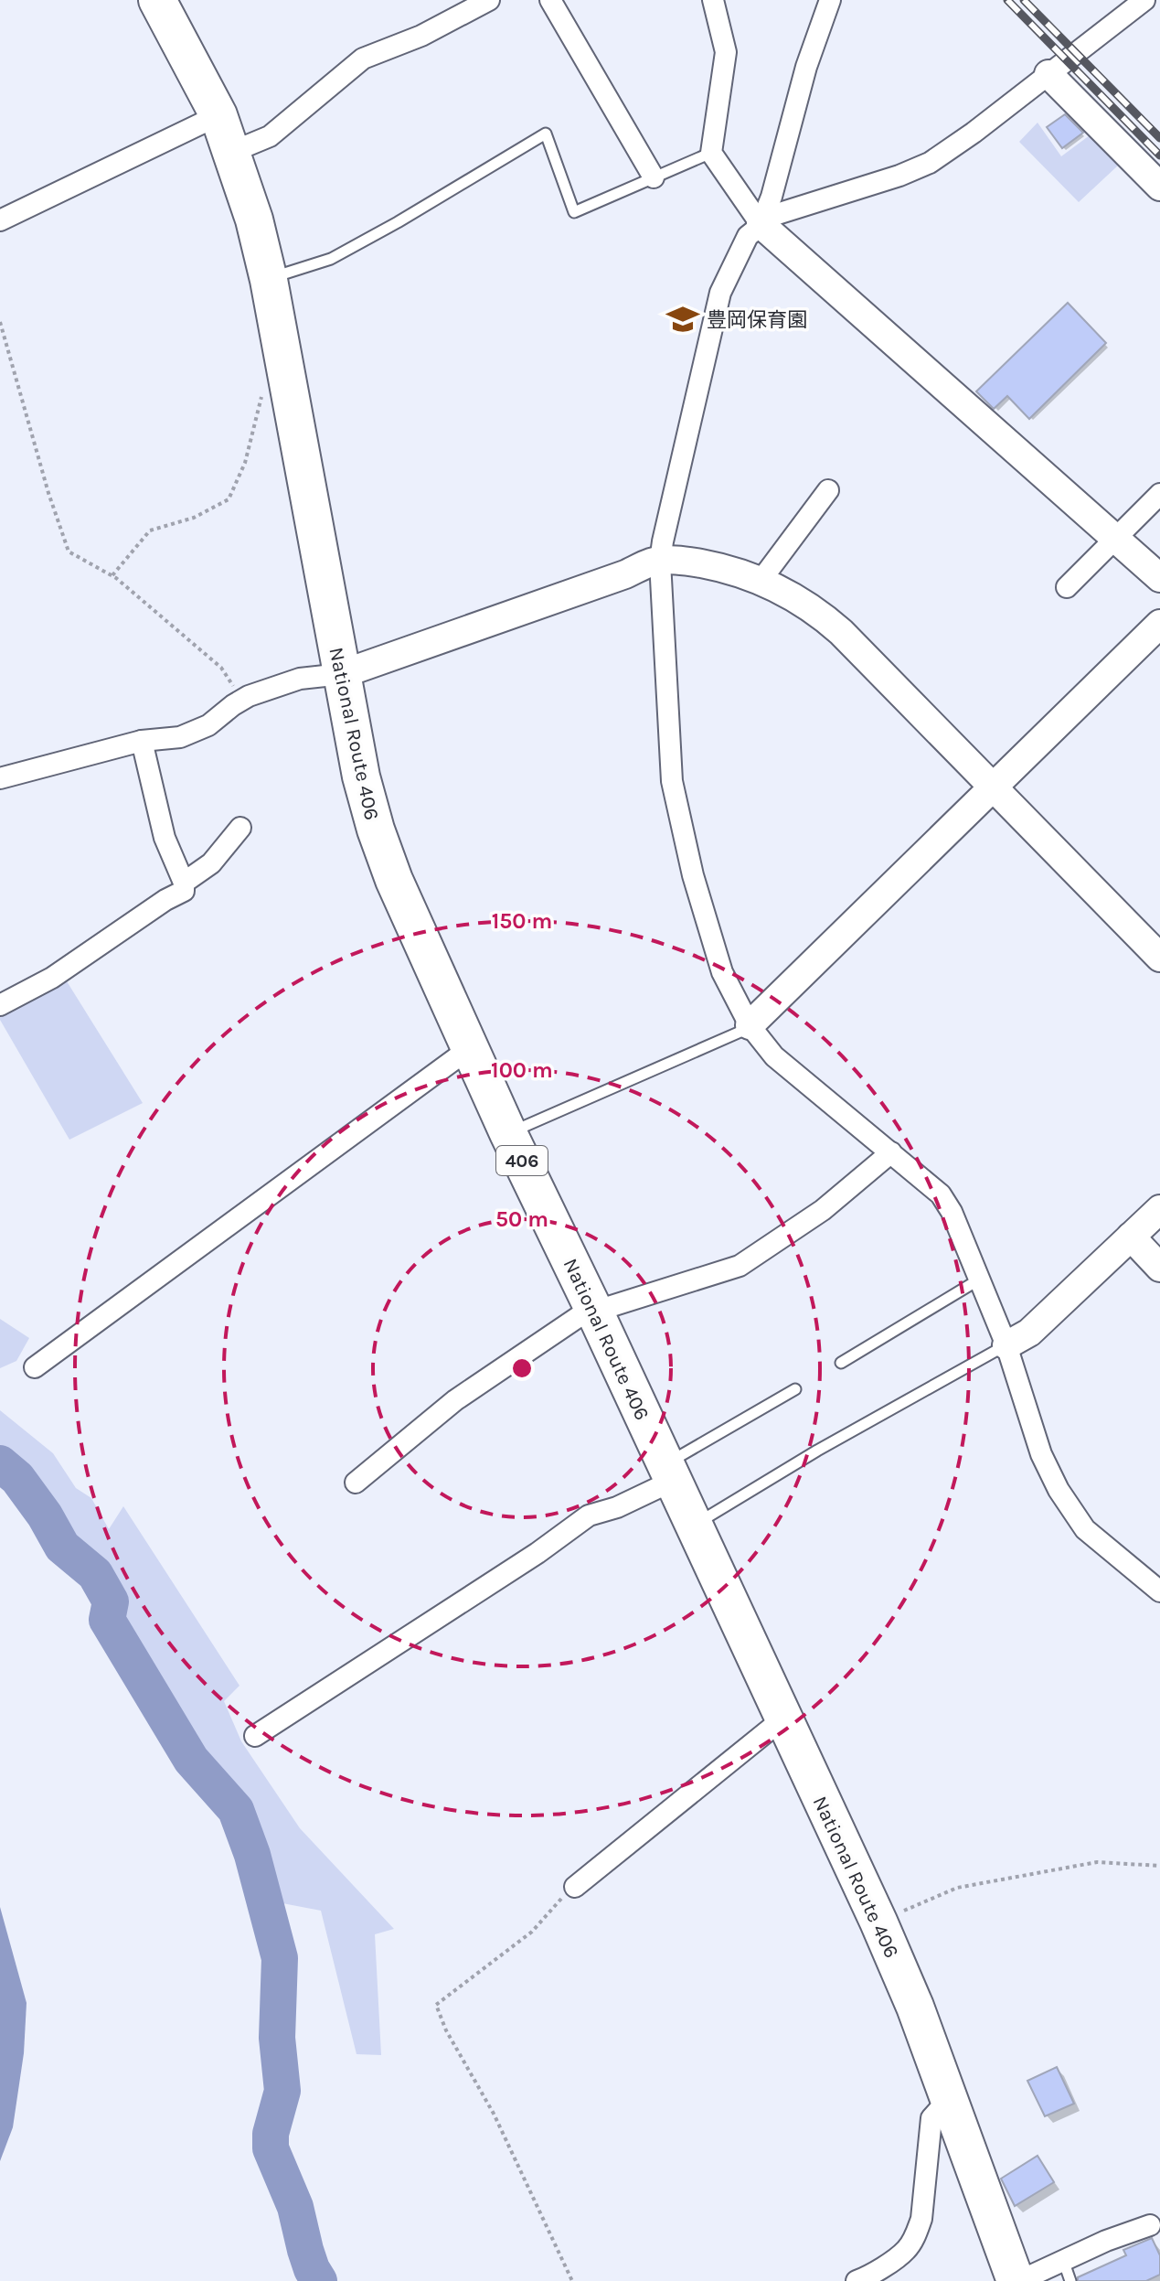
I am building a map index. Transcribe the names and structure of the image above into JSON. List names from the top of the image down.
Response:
{
  "streets": {
    "highway": ["National Route 406", "406"]
  },
  "places": {
    "school or university": ["豊岡保育園"]
  },
  "rings": ["150 m", "100 m", "50 m"]
}
